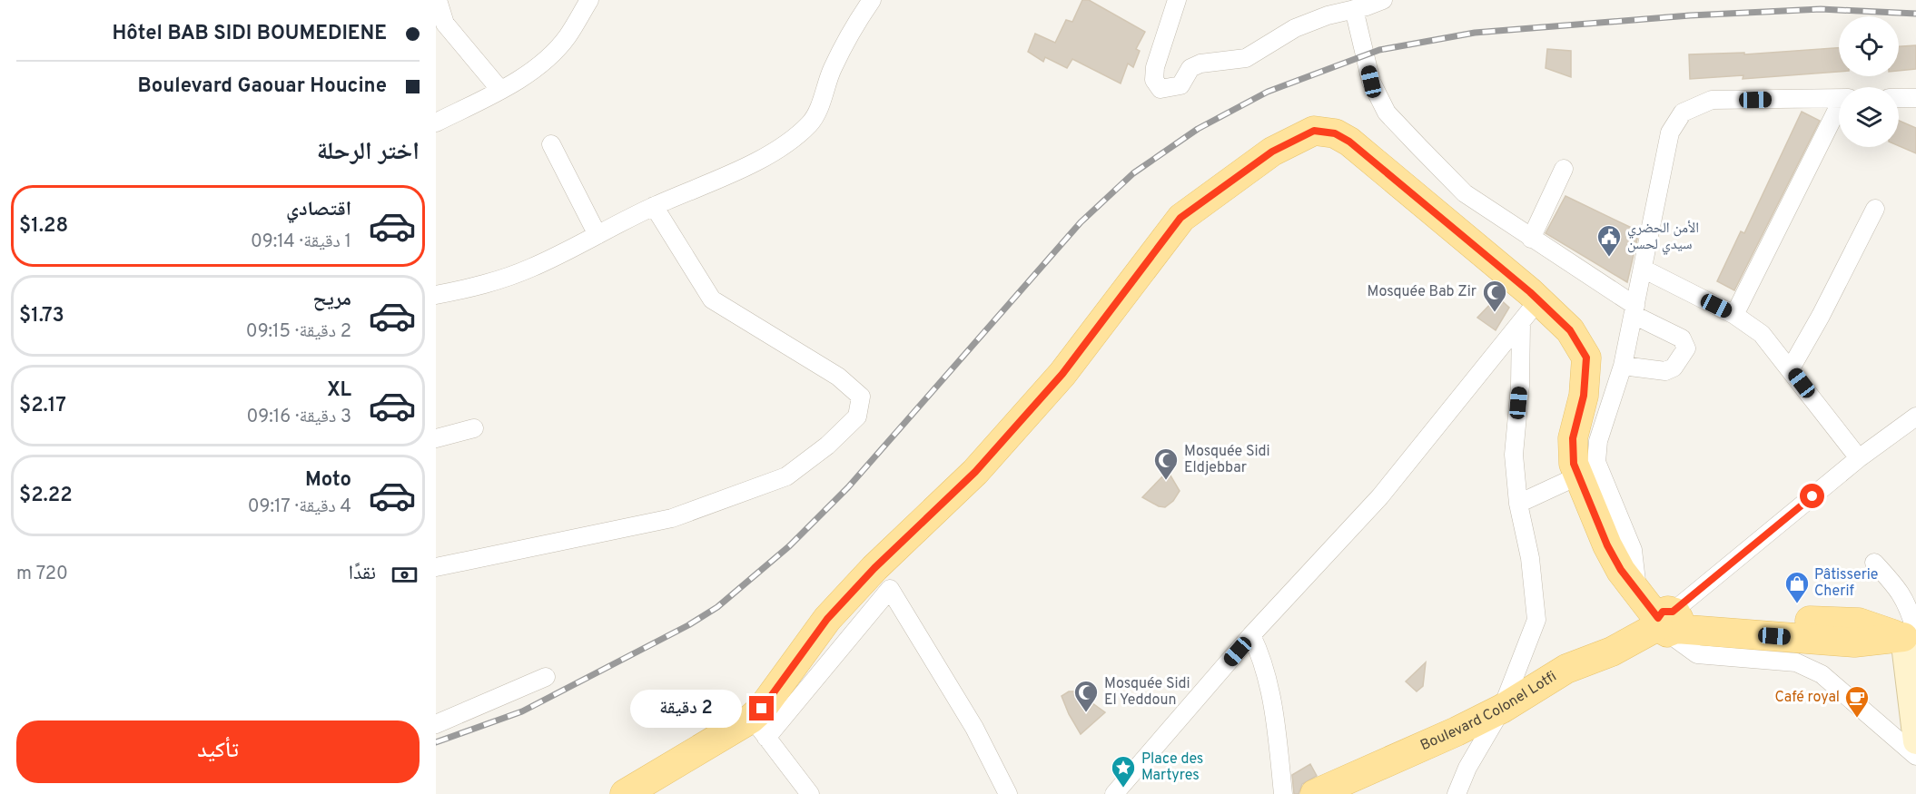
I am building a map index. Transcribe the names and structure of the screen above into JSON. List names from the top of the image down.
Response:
{
  "streets": {
    "main road": ["Boulevard Colonel Lotfi"]
  },
  "places": {
    "public building": ["الأمن الحضري سيدي لحسن"],
    "mosque": ["Mosquée Bab Zir", "Mosquée Sidi Eldjebbar", "Mosquée Sidi El Yeddoun"],
    "shop": ["Pâtisserie Cherif"],
    "cafe": ["Café royal"],
    "place": ["Place des Martyres"]
  },
  "page": {
    "banner": ["Hôtel BAB SIDI BOUMEDIENE", "Boulevard Gaouar Houcine"],
    "heading": "اختر الرحلة",
    "list": [
      {
        "name": "اقتصادي",
        "note": "1 دقيقة · 09:14",
        "value": "$1.28"
      },
      {
        "name": "مريح",
        "note": "2 دقيقة · 09:15",
        "value": "$1.73"
      },
      {
        "name": "XL",
        "note": "3 دقيقة · 09:16",
        "value": "$2.17"
      },
      {
        "name": "Moto",
        "note": "4 دقيقة · 09:17",
        "value": "$2.22"
      }
    ],
    "pay": ["نقدًا", "720 m"],
    "bubble": "2 دقيقة",
    "buttons": "تأكيد"
  }
}
